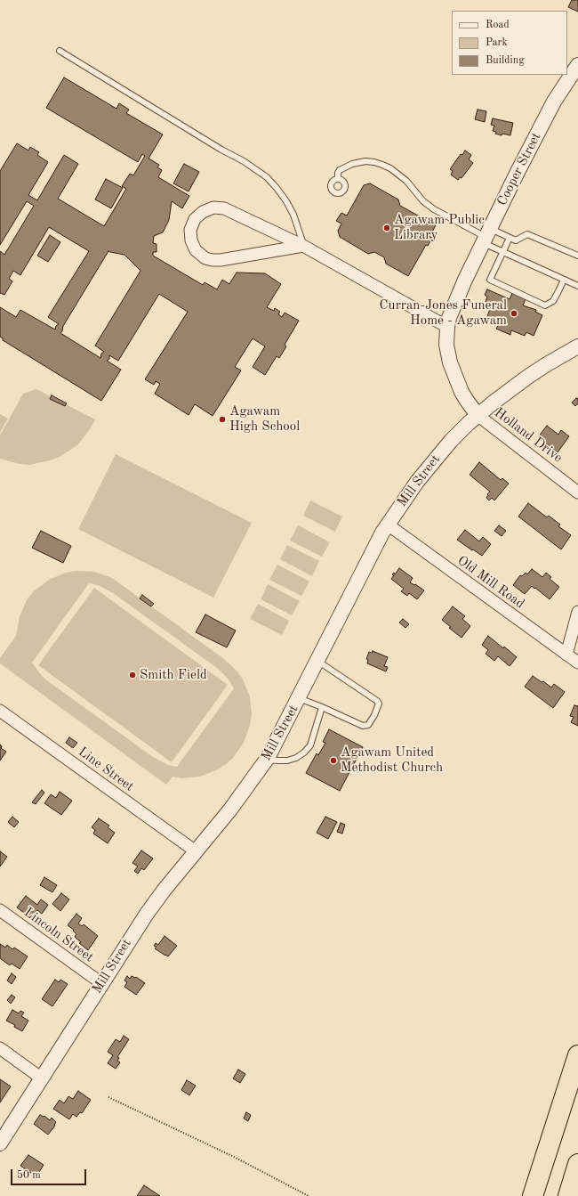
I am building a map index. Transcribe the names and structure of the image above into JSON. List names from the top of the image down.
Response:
{
  "streets": {
    "street": [
      "Cooper Street",
      "Holland Drive",
      "Mill Street",
      "Old Mill Road",
      "Line Street",
      "Lincoln Street"
    ]
  },
  "crossings": [
    ["Cooper Street", "Holland Drive"],
    ["Cooper Street", "Mill Street"],
    ["Holland Drive", "Mill Street"],
    ["Mill Street", "Old Mill Road"],
    ["Mill Street", "Line Street"],
    ["Mill Street", "Lincoln Street"]
  ],
  "places": [
    "Agawam Public Library",
    "Curran-Jones Funeral Home - Agawam",
    "Agawam High School",
    "Smith Field",
    "Agawam United Methodist Church"
  ],
  "legend": ["Road", "Park", "Building"],
  "scale_bar": "50 m"
}
